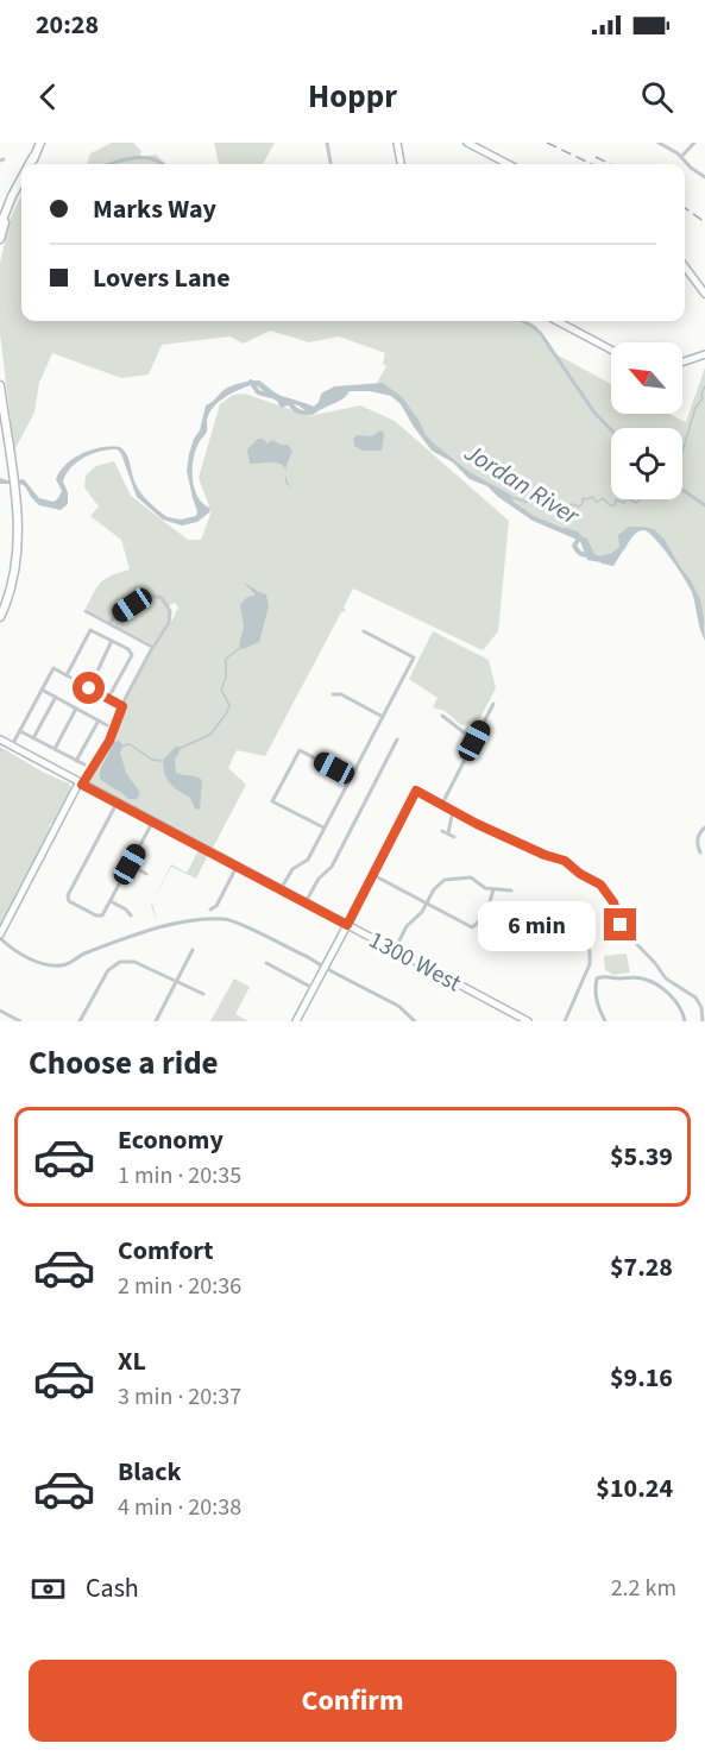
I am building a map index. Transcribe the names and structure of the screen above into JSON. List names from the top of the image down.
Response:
{
  "streets": {
    "street": ["1300 West"]
  },
  "water": ["Jordan River"],
  "north": "top left",
  "page": {
    "status": "20:28",
    "header": "Hoppr",
    "banner": ["Marks Way", "Lovers Lane"],
    "bubble": "6 min",
    "heading": "Choose a ride",
    "list": [
      {
        "name": "Economy",
        "note": "1 min · 20:35",
        "value": "$5.39"
      },
      {
        "name": "Comfort",
        "note": "2 min · 20:36",
        "value": "$7.28"
      },
      {
        "name": "XL",
        "note": "3 min · 20:37",
        "value": "$9.16"
      },
      {
        "name": "Black",
        "note": "4 min · 20:38",
        "value": "$10.24"
      }
    ],
    "pay": ["Cash", "2.2 km"],
    "buttons": "Confirm"
  }
}
